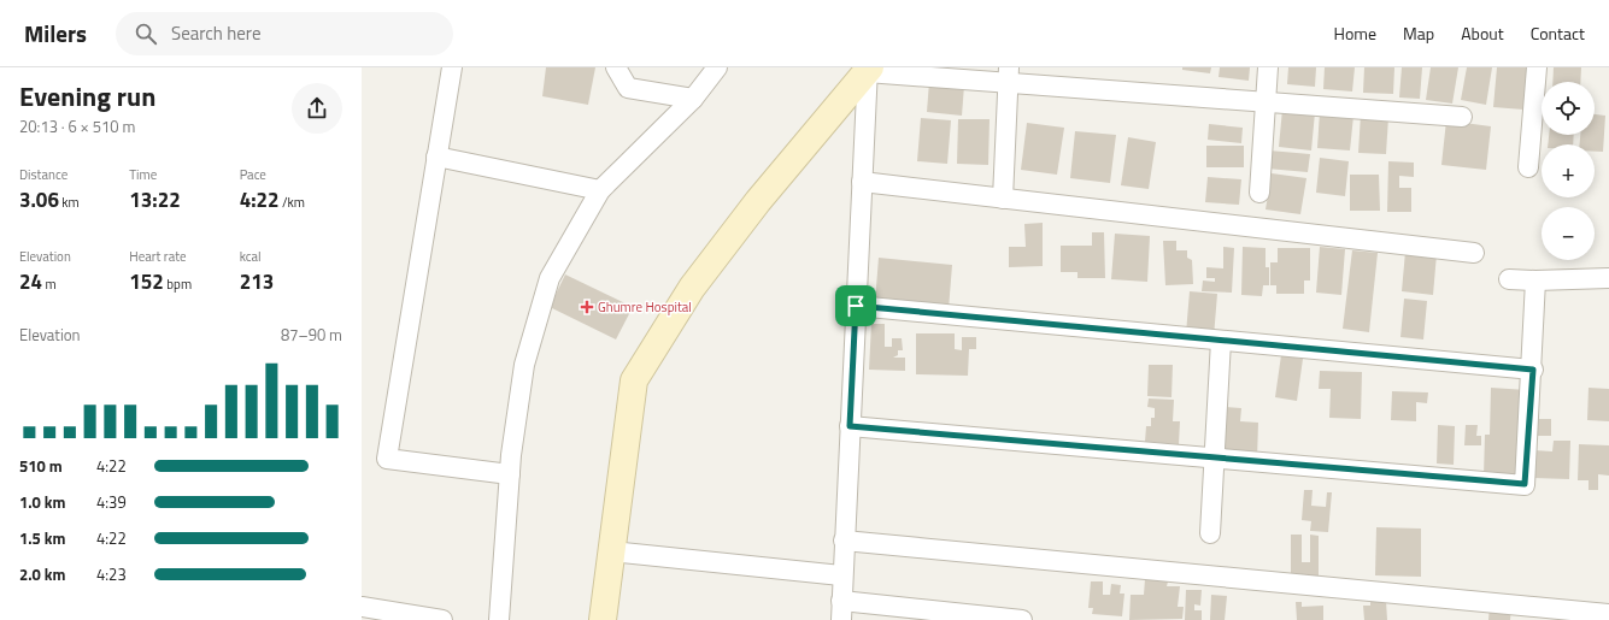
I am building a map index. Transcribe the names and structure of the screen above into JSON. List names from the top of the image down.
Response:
{
  "places": {
    "health": ["Ghumre Hospital"]
  },
  "page": {
    "header": "Milers",
    "search": "Search here",
    "nav": [
      "Home",
      "Map",
      "About",
      "Contact"
    ],
    "heading": ["Evening run", "20:13 · 6 × 510 m"],
    "map_buttons": ["+", "−"],
    "stats": [
      ["Distance", "3.06 km"],
      ["Time", "13:22"],
      ["Pace", "4:22 /km"],
      ["Elevation", "24 m"],
      ["Heart rate", "152 bpm"],
      ["kcal", "213"]
    ],
    "chart": ["Elevation", "87–90 m"],
    "list": [
      {
        "name": "510 m",
        "note": "4:22"
      },
      {
        "name": "1.0 km",
        "note": "4:39"
      },
      {
        "name": "1.5 km",
        "note": "4:22"
      },
      {
        "name": "2.0 km",
        "note": "4:23"
      }
    ]
  }
}
